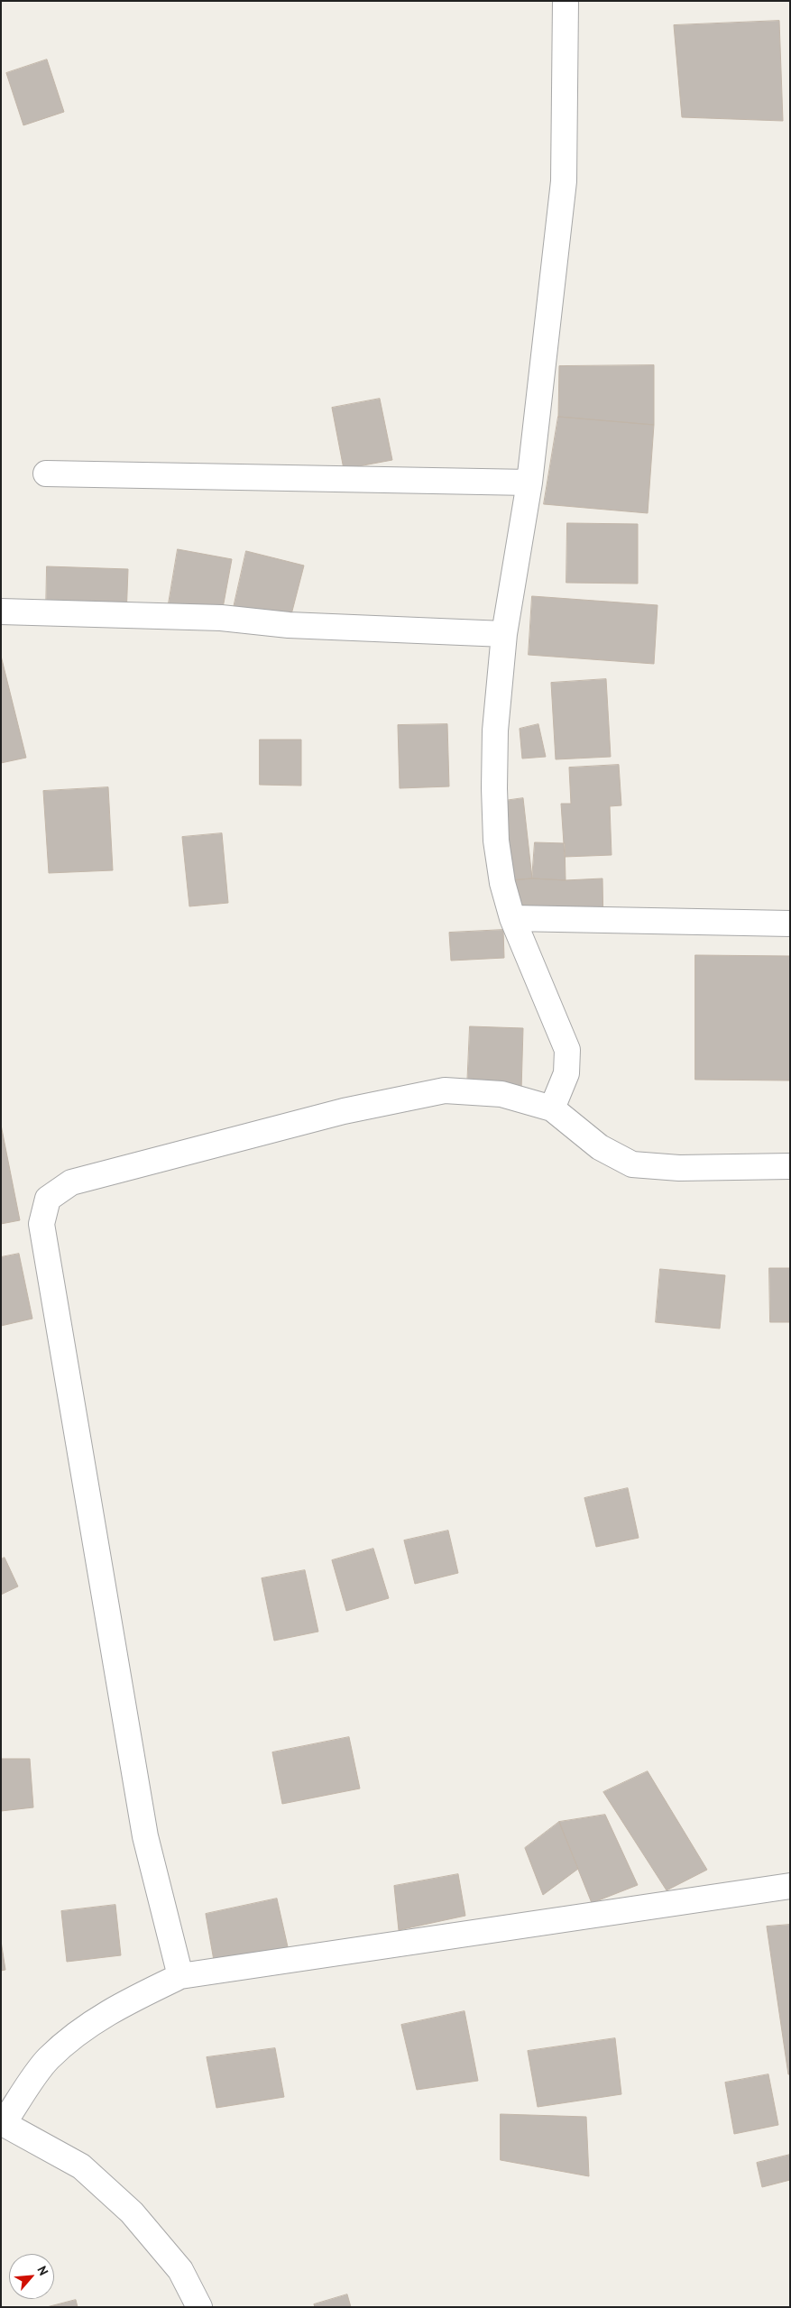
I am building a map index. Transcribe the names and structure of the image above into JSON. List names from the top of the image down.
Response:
{
  "north": "top right"
}
